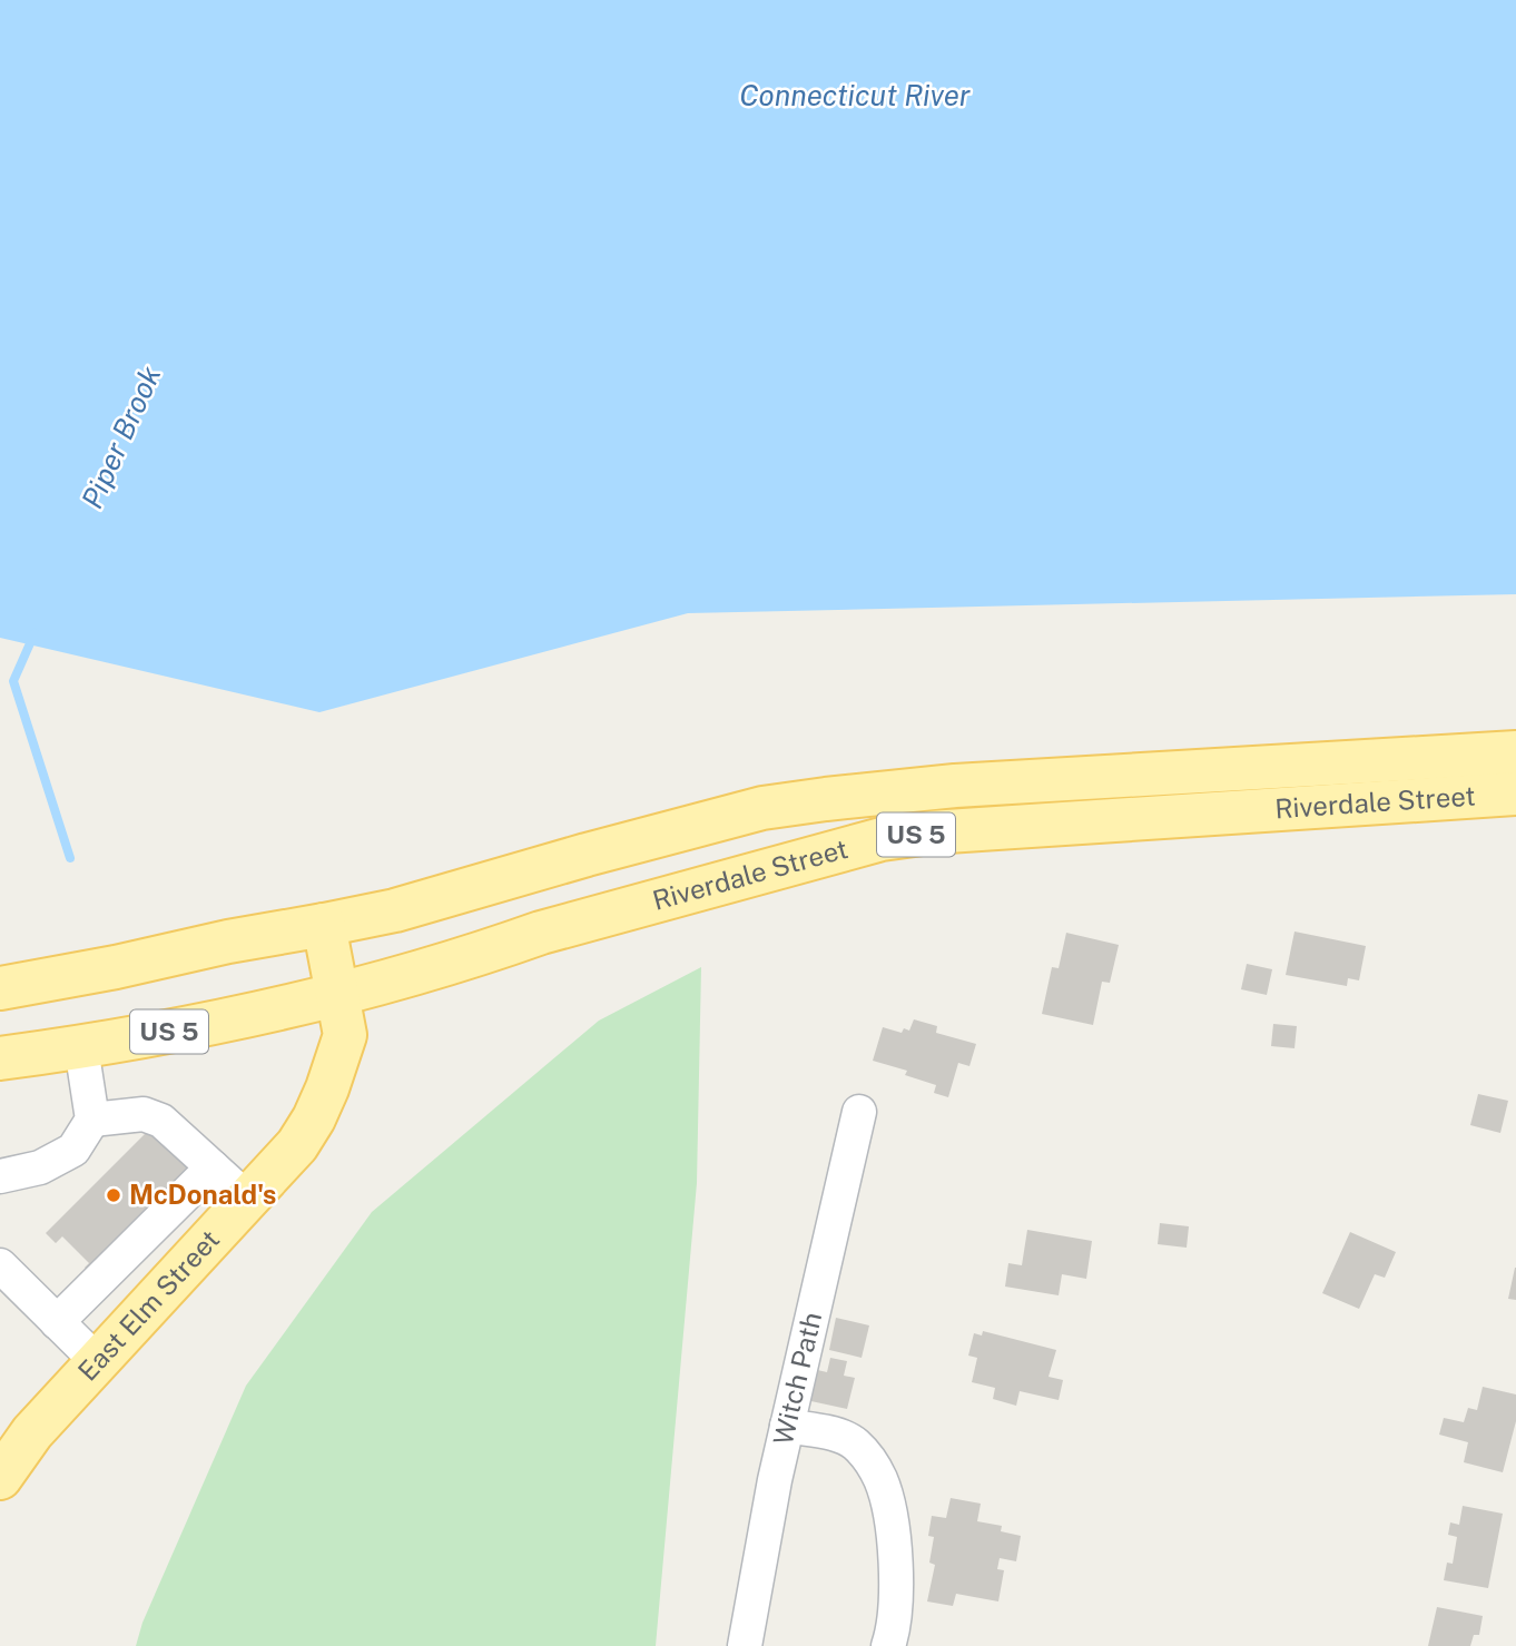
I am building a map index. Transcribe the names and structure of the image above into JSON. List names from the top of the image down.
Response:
{
  "streets": {
    "main road": ["Riverdale Street", "US 5", "East Elm Street"],
    "street": ["Witch Path"]
  },
  "crossings": [
    ["Riverdale Street", "East Elm Street"]
  ],
  "water": ["Connecticut River", "Piper Brook"],
  "places": ["McDonald's"]
}
